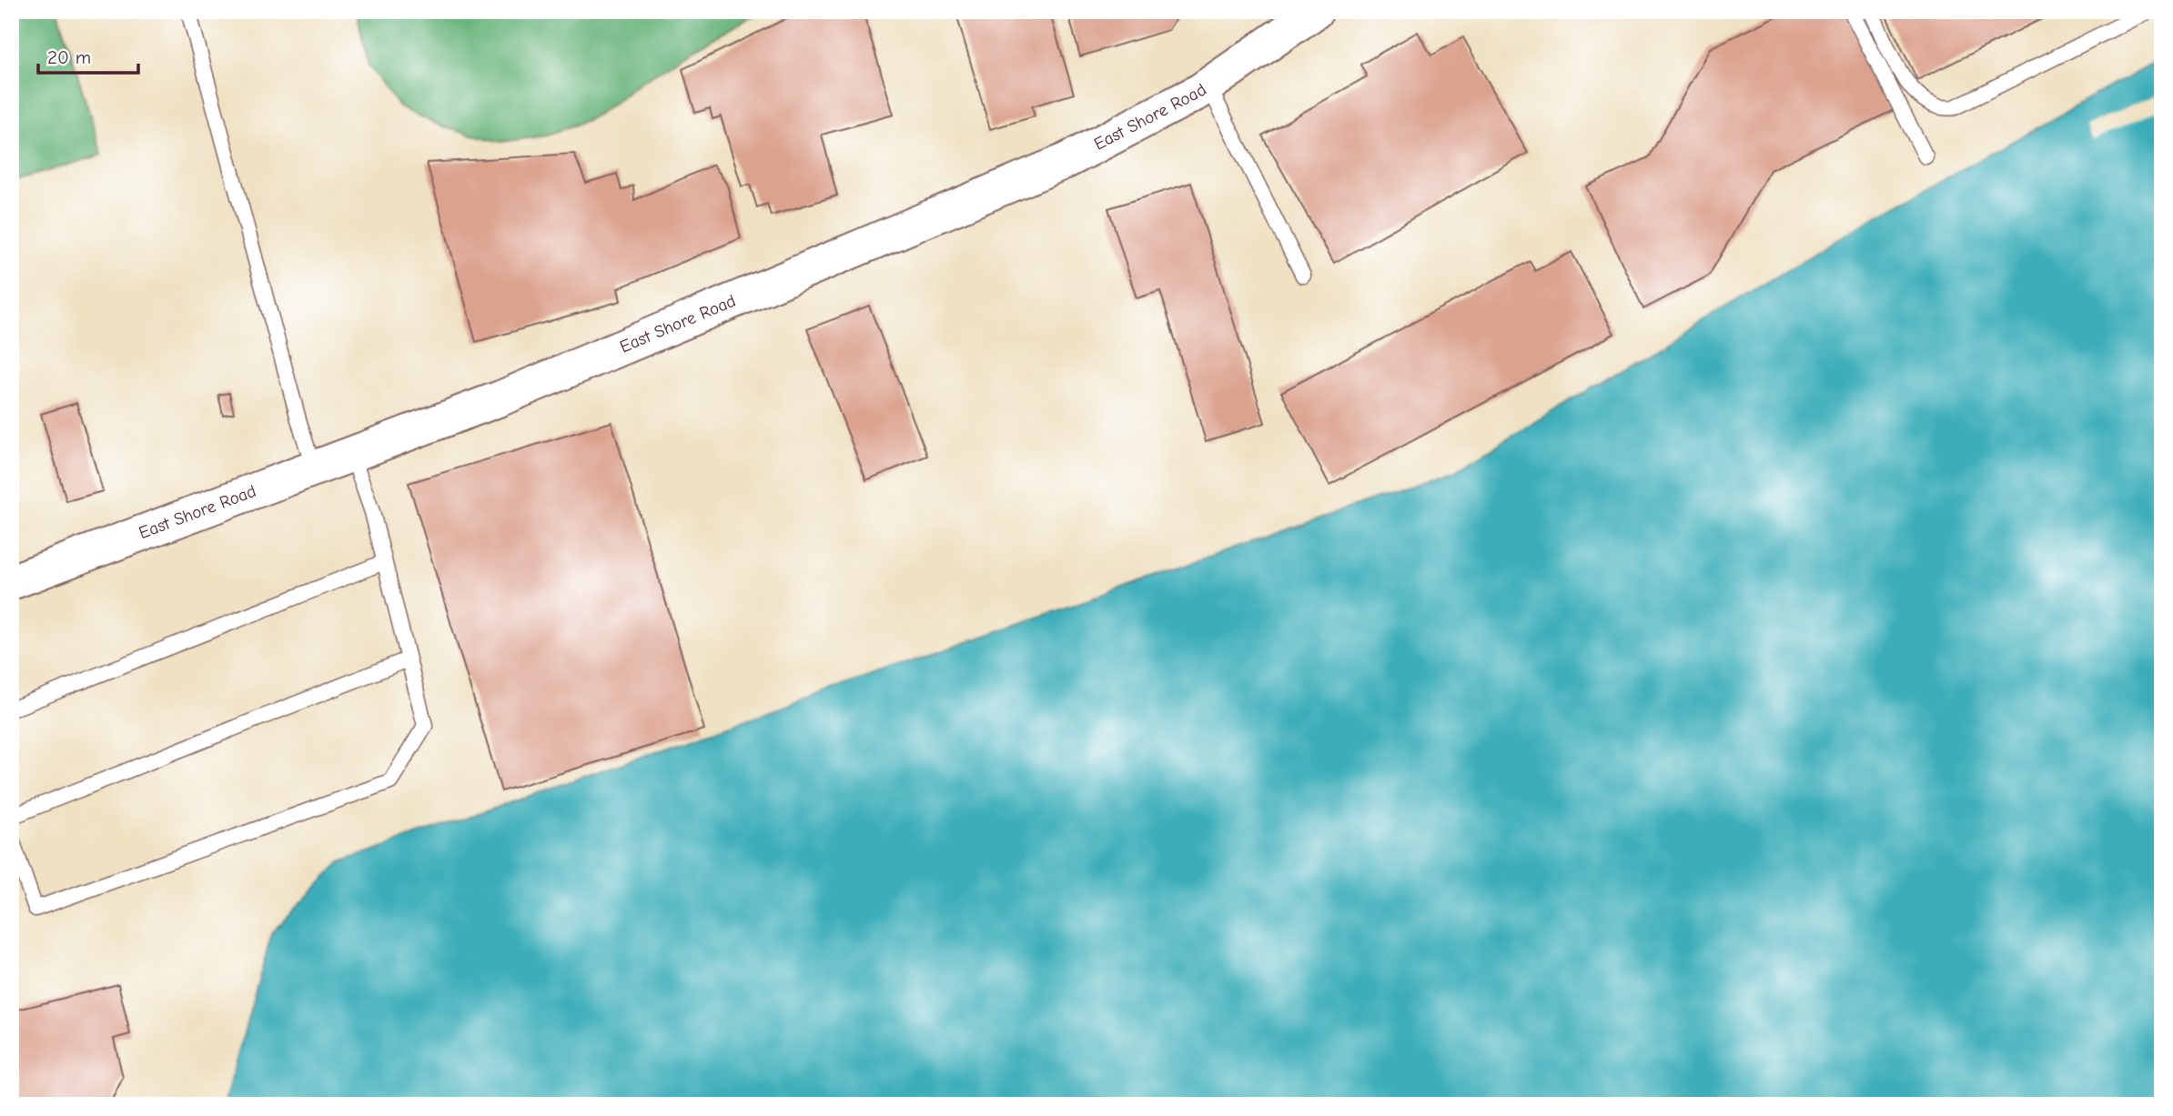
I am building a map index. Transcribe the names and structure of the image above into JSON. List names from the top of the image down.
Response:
{
  "streets": {
    "main road": ["East Shore Road"]
  },
  "scale_bar": "20 m"
}
